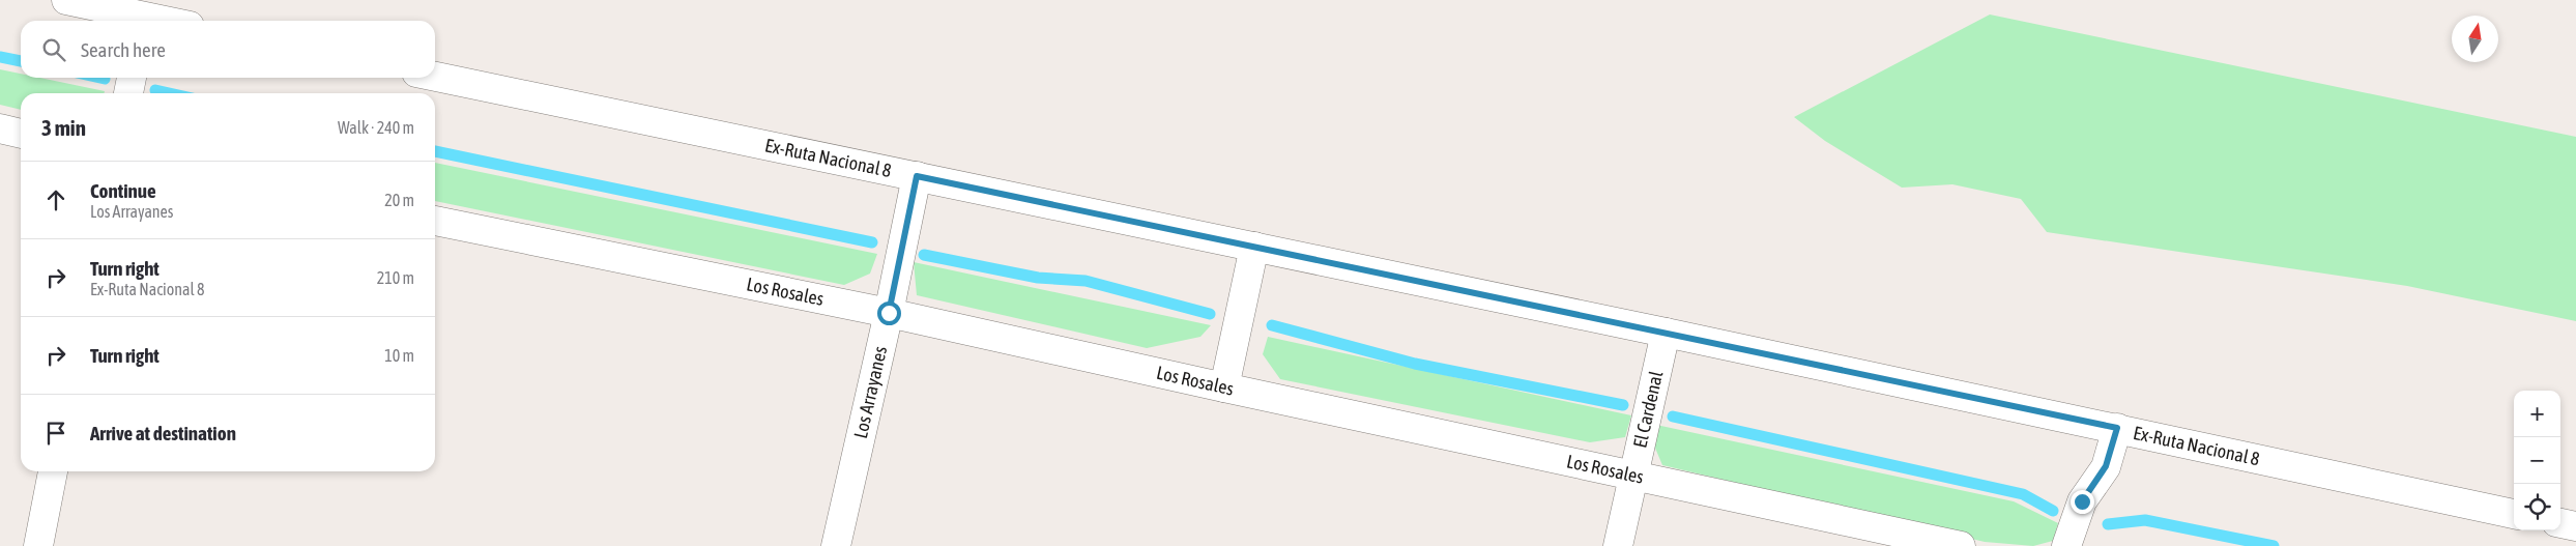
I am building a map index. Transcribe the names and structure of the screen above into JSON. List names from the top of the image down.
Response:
{
  "streets": {
    "street": [
      "Ex-Ruta Nacional 8",
      "Los Rosales",
      "Los Arrayanes",
      "El Cardenal"
    ]
  },
  "crossings": [
    ["Ex-Ruta Nacional 8", "Los Arrayanes"],
    ["Ex-Ruta Nacional 8", "El Cardenal"],
    ["Los Rosales", "Los Arrayanes"],
    ["Los Rosales", "El Cardenal"]
  ],
  "north": "top",
  "page": {
    "search": "Search here",
    "heading": ["3 min", "Walk · 240 m"],
    "list": [
      ["Continue", "Los Arrayanes", "20 m"],
      ["Turn right", "Ex-Ruta Nacional 8", "210 m"],
      ["Turn right", "10 m"],
      "Arrive at destination"
    ],
    "map_buttons": ["+", "−"]
  }
}
